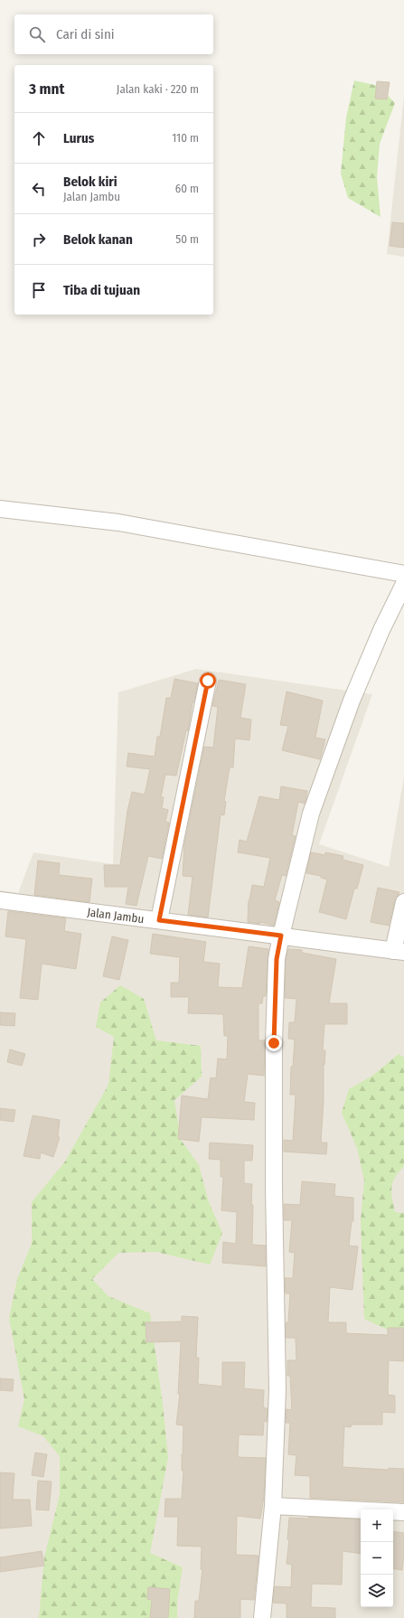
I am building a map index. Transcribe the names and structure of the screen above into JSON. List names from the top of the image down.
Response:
{
  "streets": {
    "street": ["Jalan Jambu"]
  },
  "page": {
    "search": "Cari di sini",
    "heading": ["3 mnt", "Jalan kaki · 220 m"],
    "list": [
      ["Lurus", "110 m"],
      ["Belok kiri", "Jalan Jambu", "60 m"],
      ["Belok kanan", "50 m"],
      "Tiba di tujuan"
    ],
    "map_buttons": ["+", "−"]
  }
}
